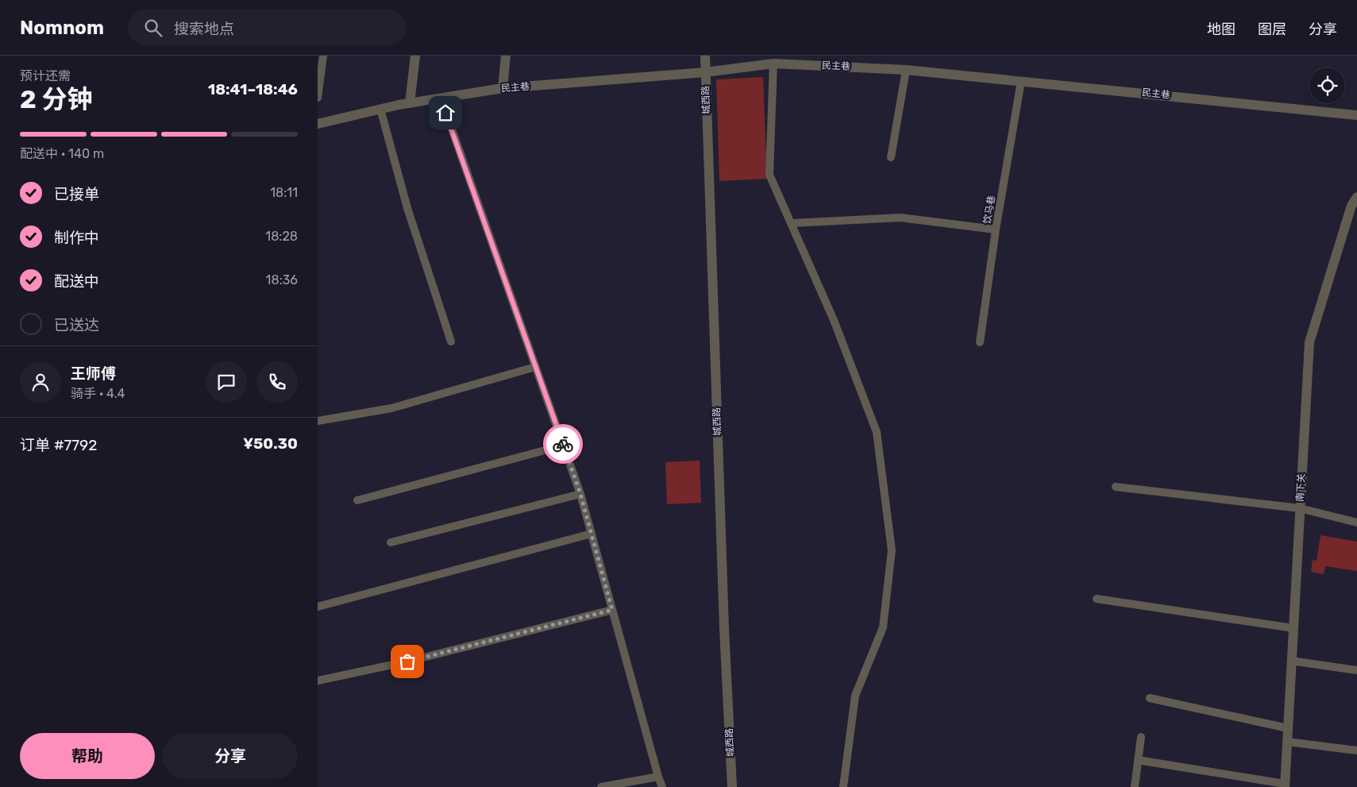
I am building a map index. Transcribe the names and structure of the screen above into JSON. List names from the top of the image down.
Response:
{
  "streets": {
    "street": ["民主巷", "城西路", "南下关"],
    "lane": ["饮马巷"]
  },
  "crossings": [
    ["民主巷", "城西路"],
    ["民主巷", "饮马巷"]
  ],
  "page": {
    "header": "Nomnom",
    "search": "搜索地点",
    "nav": ["地图", "图层", "分享"],
    "heading": ["2 分钟", "预计还需", "18:41–18:46"],
    "panel": [
      "王师傅",
      "骑手 · 4.4",
      "订单 #7792",
      "¥50.30"
    ],
    "bar": "配送中 · 140 m",
    "list": [
      ["已接单", "18:11"],
      ["制作中", "18:28"],
      ["配送中", "18:36"],
      "已送达"
    ],
    "buttons": ["帮助", "分享"]
  }
}
